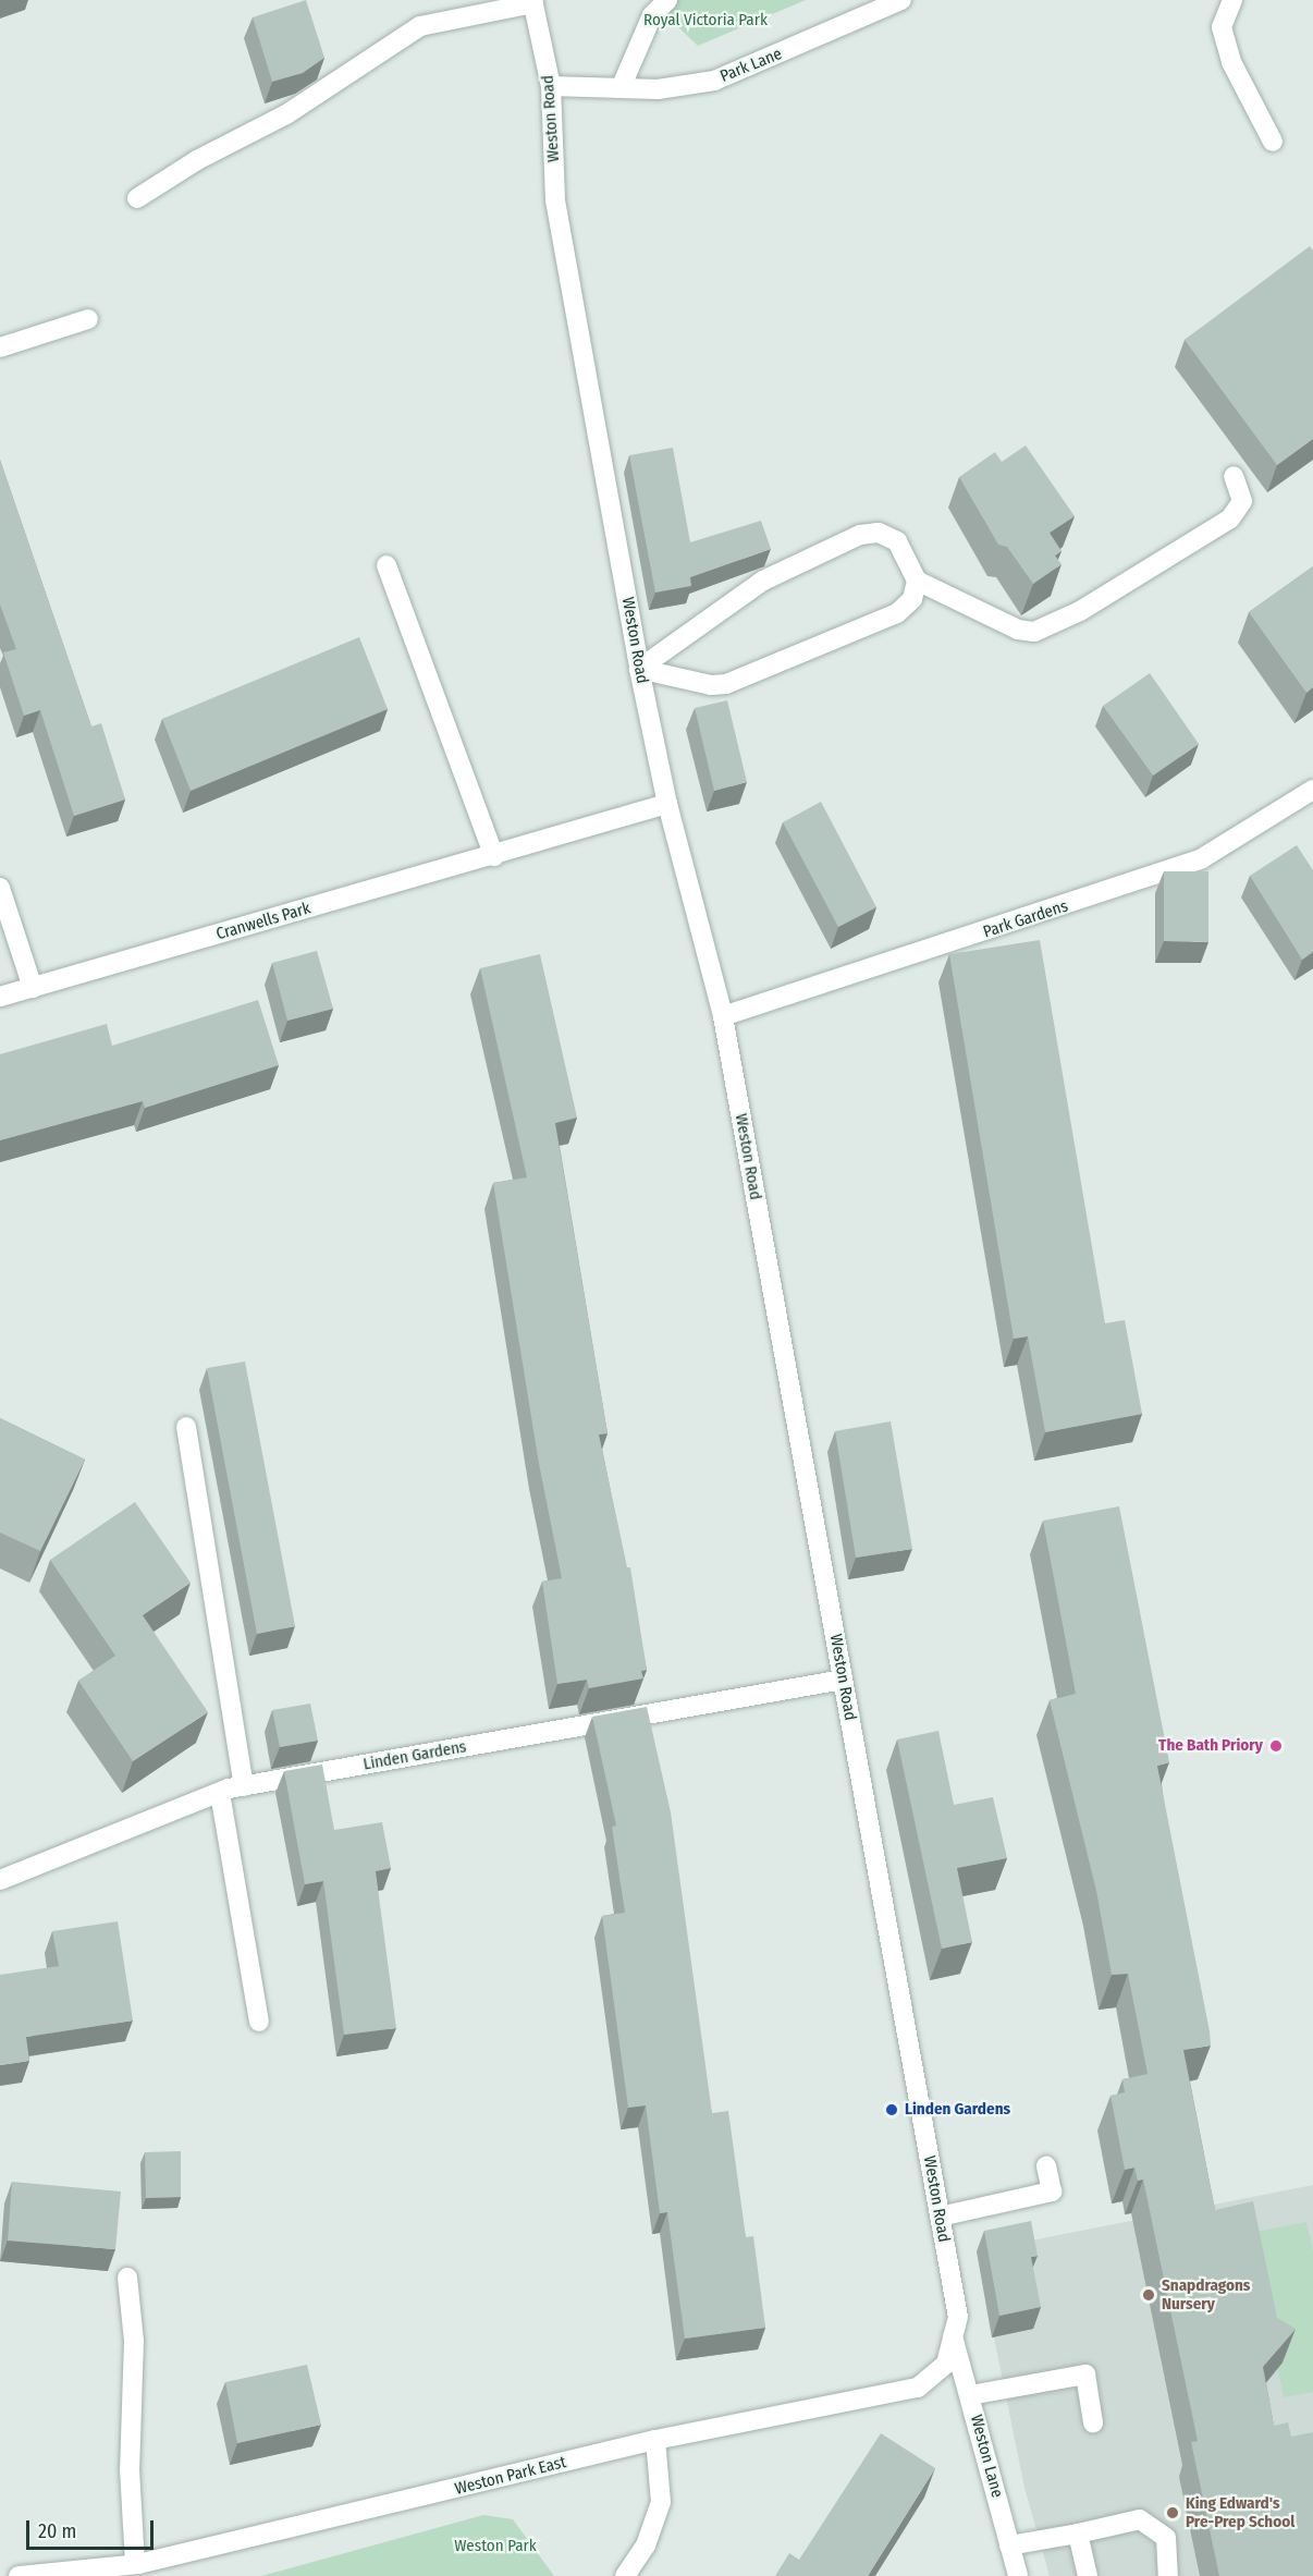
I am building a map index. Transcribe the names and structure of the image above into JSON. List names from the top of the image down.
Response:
{
  "streets": {
    "street": [
      "Park Lane",
      "Weston Road",
      "Park Gardens",
      "Cranwells Park",
      "Linden Gardens",
      "Weston Lane",
      "Weston Park East"
    ]
  },
  "crossings": [
    ["Park Lane", "Weston Road"],
    ["Weston Road", "Park Gardens"],
    ["Weston Road", "Cranwells Park"],
    ["Weston Road", "Linden Gardens"],
    ["Weston Road", "Weston Park East"],
    ["Weston Lane", "Weston Park East"]
  ],
  "parks": ["Royal Victoria Park", "Weston Park"],
  "places": [
    "The Bath Priory",
    "Linden Gardens",
    "Snapdragons Nursery",
    "King Edward's Pre-Prep School"
  ],
  "scale_bar": "20 m"
}
